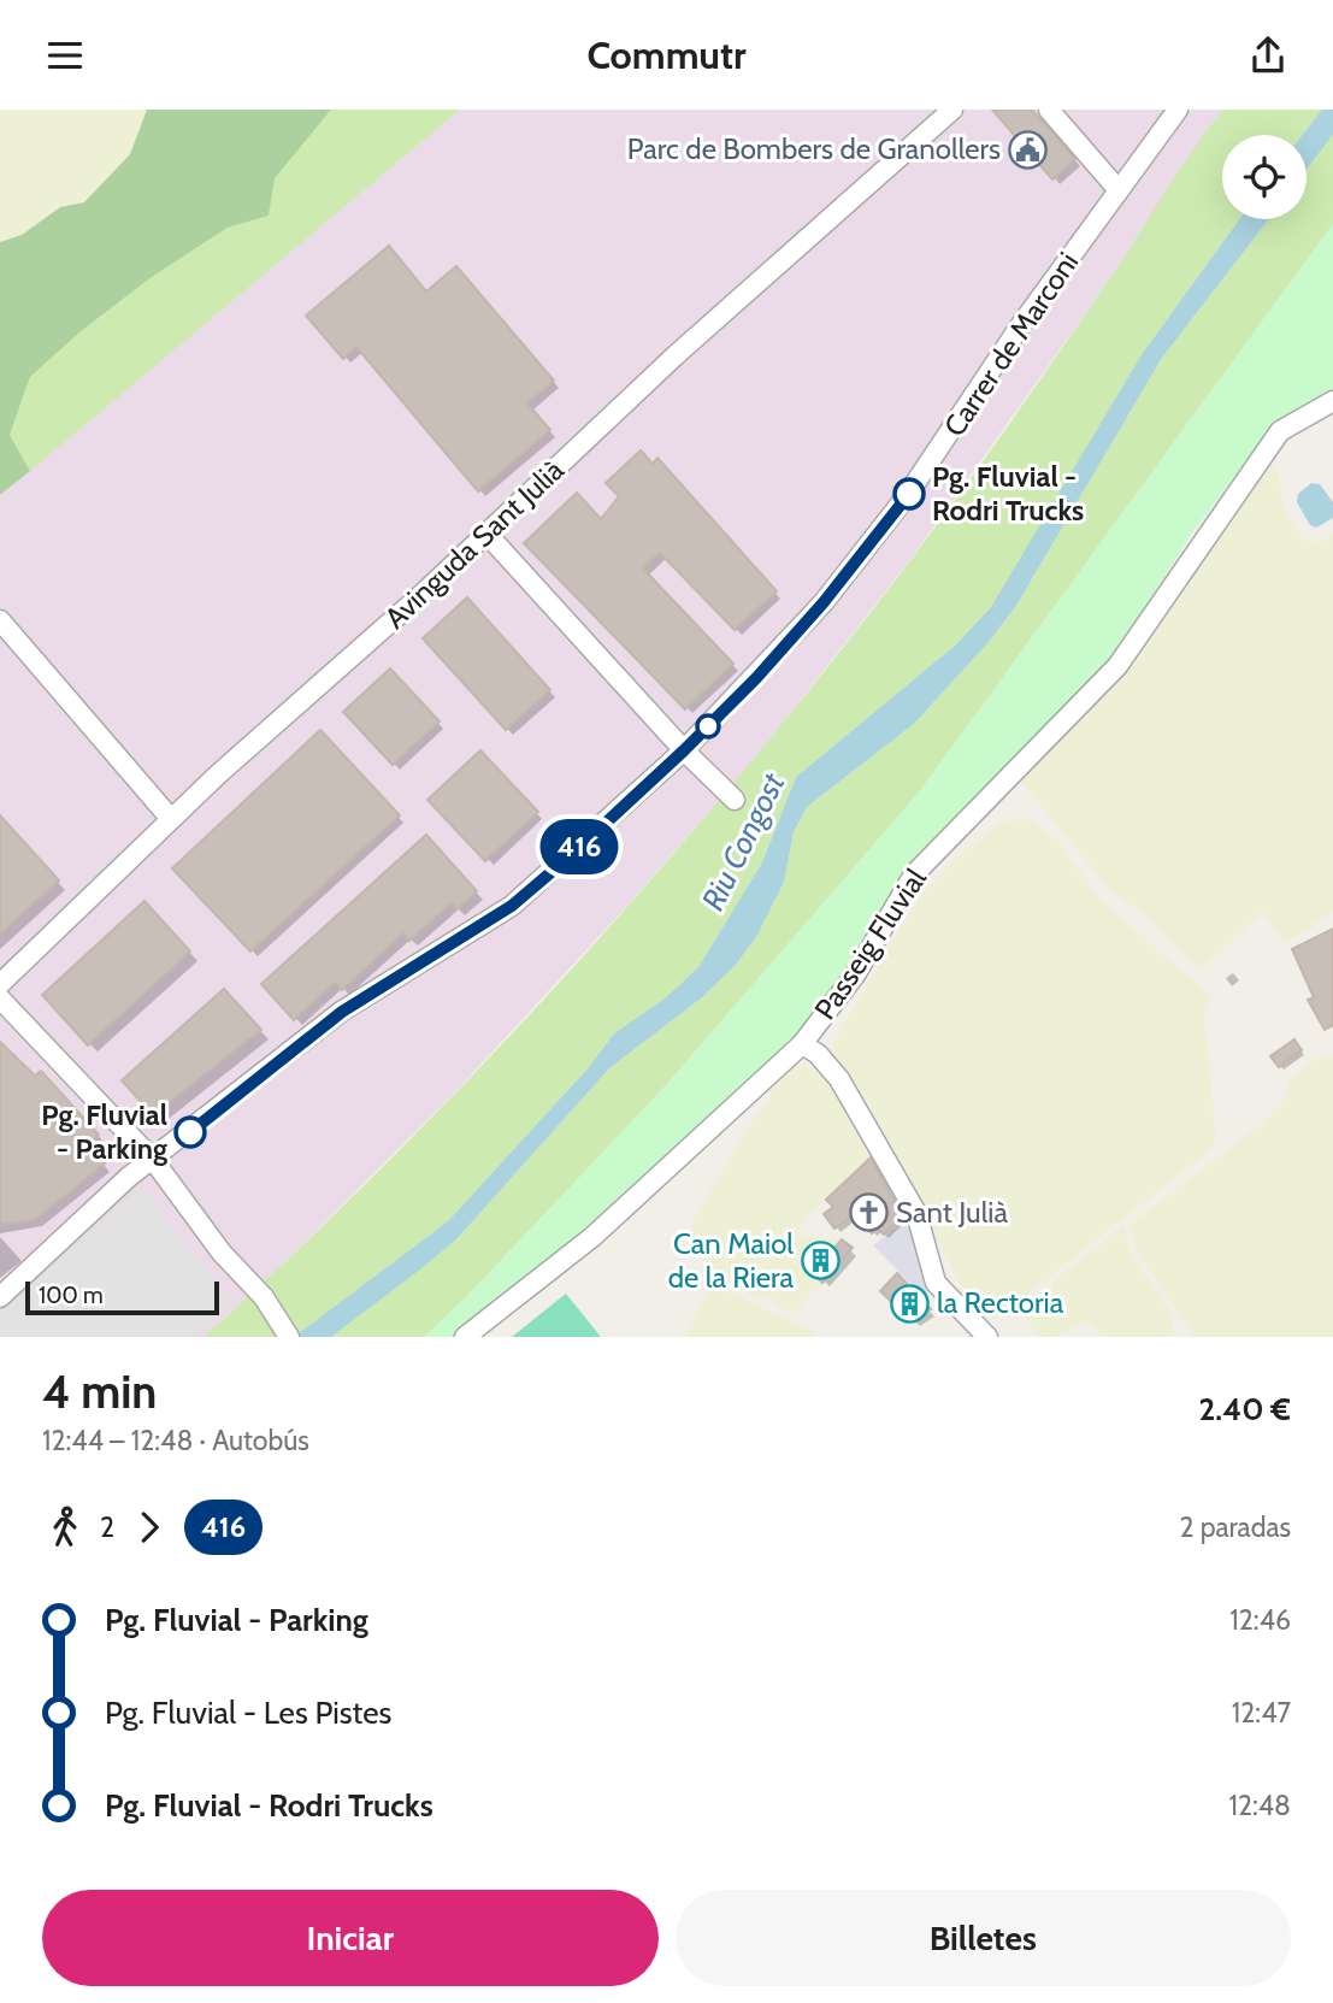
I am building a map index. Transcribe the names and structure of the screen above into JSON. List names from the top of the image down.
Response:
{
  "streets": {
    "street": ["Carrer de Marconi", "Avinguda Sant Julià", "Passeig Fluvial"]
  },
  "water": ["Riu Congost"],
  "places": {
    "public building": ["Parc de Bombers de Granollers"],
    "other": ["Pg. Fluvial - Rodri Trucks", "Pg. Fluvial - Parking"],
    "church": ["Sant Julià"],
    "building": ["Can Maiol de la Riera", "la Rectoria"]
  },
  "lines": ["bus line 416"],
  "scale_bar": "100 m",
  "page": {
    "header": "Commutr",
    "on_map": "416",
    "scale": "100 m",
    "heading": ["4 min", "12:44 – 12:48 · Autobús", "2.40 €"],
    "legs": ["2", "416", "2 paradas"],
    "list": [
      {
        "name": "Pg. Fluvial - Parking",
        "value": "12:46"
      },
      {
        "name": "Pg. Fluvial - Les Pistes",
        "value": "12:47"
      },
      {
        "name": "Pg. Fluvial - Rodri Trucks",
        "value": "12:48"
      }
    ],
    "buttons": ["Iniciar", "Billetes"]
  }
}
